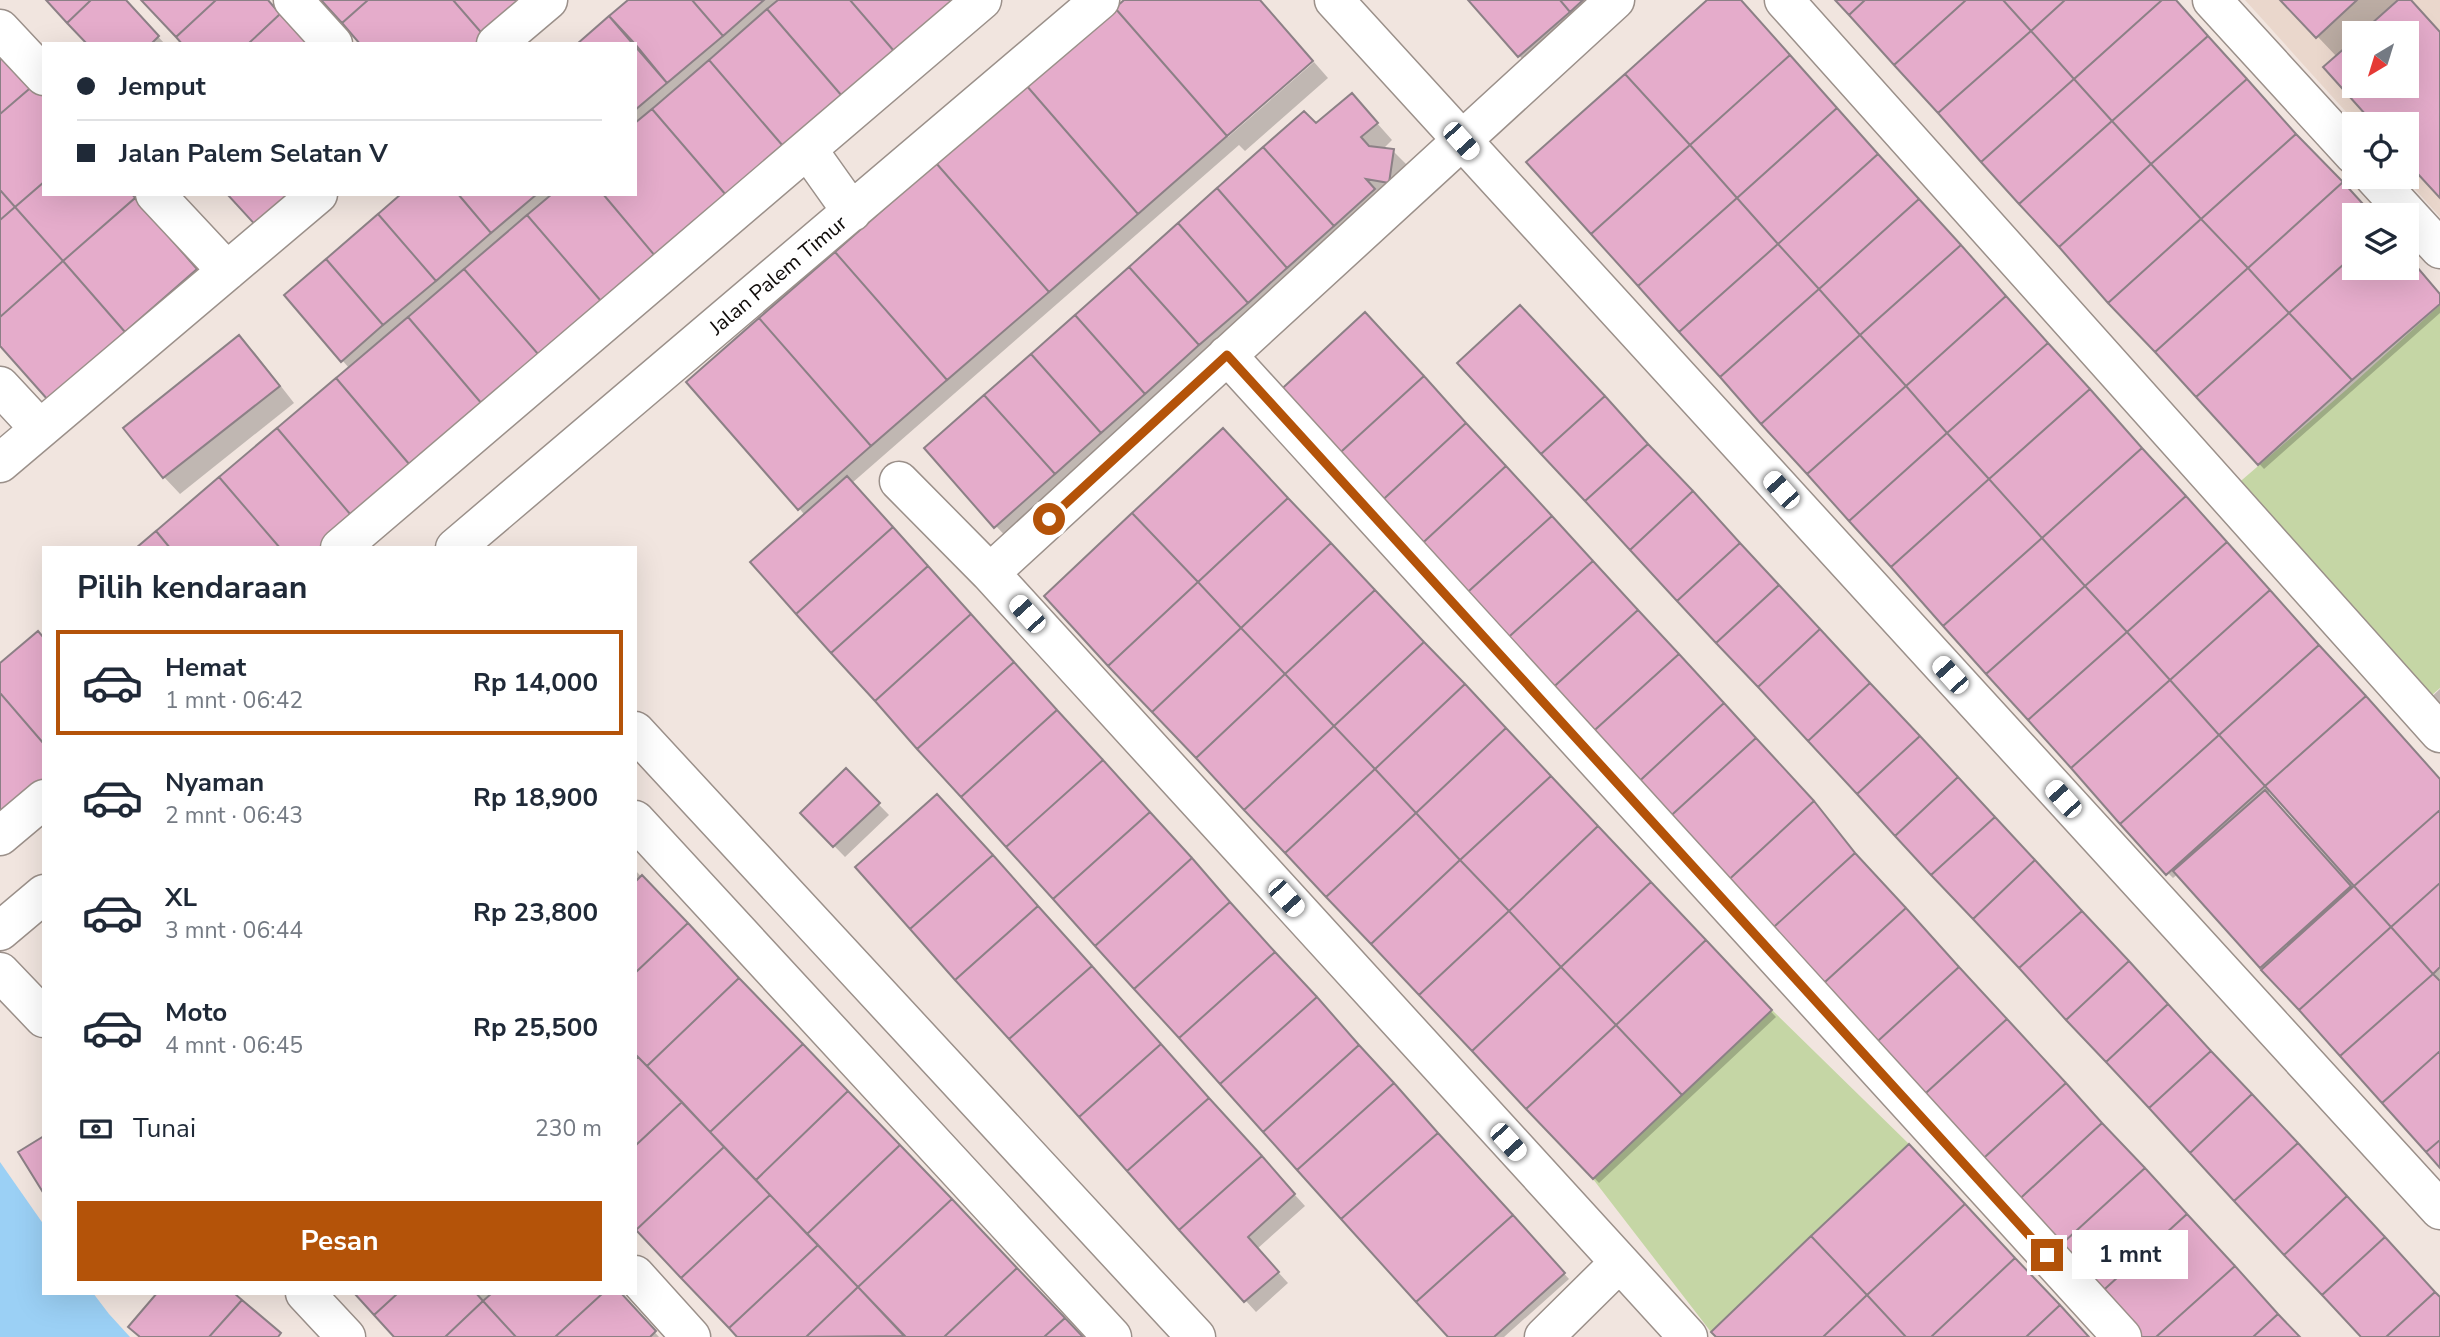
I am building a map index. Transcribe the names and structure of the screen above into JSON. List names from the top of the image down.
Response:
{
  "streets": {
    "street": ["Jalan Palem Timur"]
  },
  "north": "bottom left",
  "page": {
    "banner": ["Jemput", "Jalan Palem Selatan V"],
    "heading": "Pilih kendaraan",
    "list": [
      {
        "name": "Hemat",
        "note": "1 mnt · 06:42",
        "value": "Rp 14,000"
      },
      {
        "name": "Nyaman",
        "note": "2 mnt · 06:43",
        "value": "Rp 18,900"
      },
      {
        "name": "XL",
        "note": "3 mnt · 06:44",
        "value": "Rp 23,800"
      },
      {
        "name": "Moto",
        "note": "4 mnt · 06:45",
        "value": "Rp 25,500"
      }
    ],
    "pay": ["Tunai", "230 m"],
    "buttons": "Pesan",
    "bubble": "1 mnt"
  }
}
